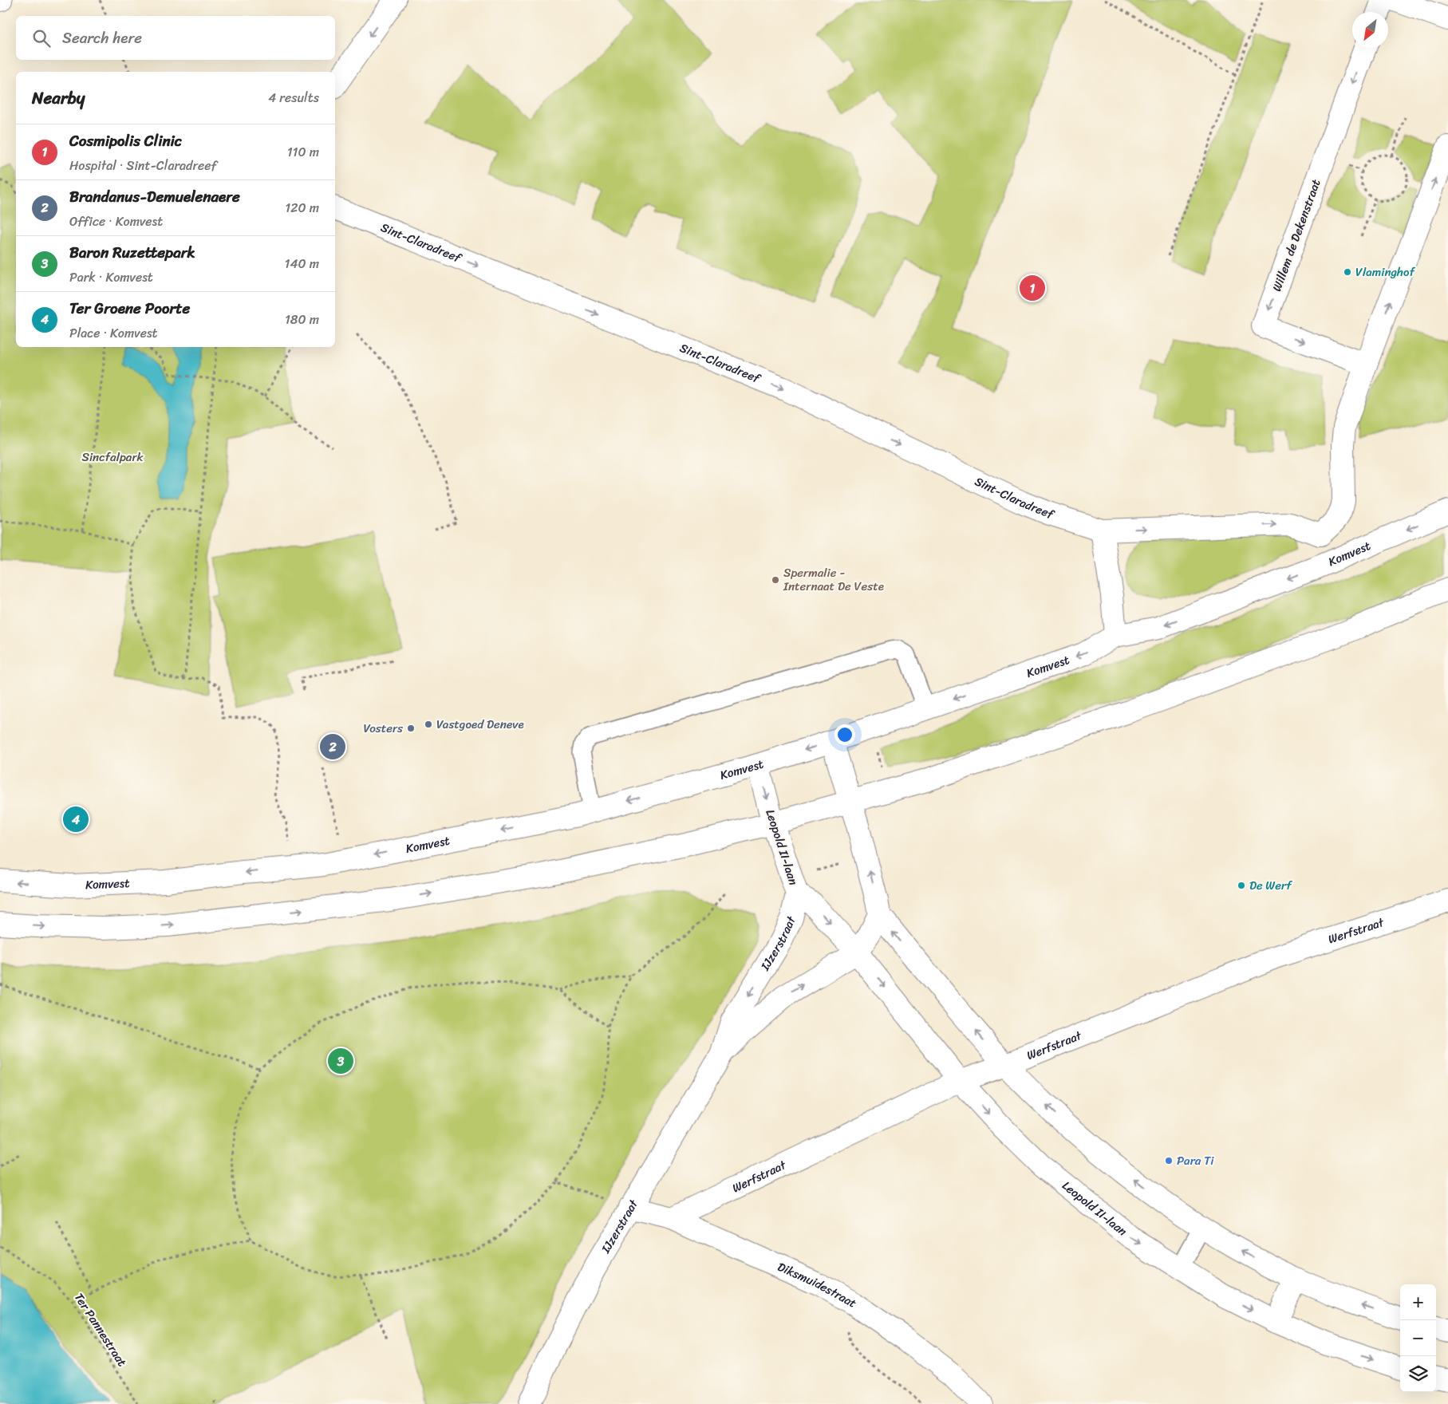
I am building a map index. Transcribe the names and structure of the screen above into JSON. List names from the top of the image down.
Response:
{
  "streets": {
    "street": [
      "Willem de Dekenstraat",
      "Sint-Claradreef",
      "Komvest",
      "Leopold II-laan",
      "Werfstraat",
      "IJzerstraat",
      "Diksmuidestraat"
    ],
    "path": ["Ter Pannestraat"]
  },
  "crossings": [
    ["Komvest", "Leopold II-laan"],
    ["Leopold II-laan", "Werfstraat"],
    ["Leopold II-laan", "IJzerstraat"],
    ["Werfstraat", "Diksmuidestraat"],
    ["IJzerstraat", "Diksmuidestraat"]
  ],
  "one_way": ["Sint-Claradreef"],
  "parks": ["Sincfalpark"],
  "places": [
    "Vlaminghof",
    "Spermalie - Internaat De Veste",
    "Vastgoed Deneve",
    "Vosters",
    "De Werf",
    "Para Ti"
  ],
  "north": "bottom left",
  "page": {
    "search": "Search here",
    "heading": ["Nearby", "4 results"],
    "list": [
      {
        "mark": "1",
        "name": "Cosmipolis Clinic",
        "note": "Hospital · Sint-Claradreef",
        "value": "110 m"
      },
      {
        "mark": "2",
        "name": "Brandanus-Demuelenaere",
        "note": "Office · Komvest",
        "value": "120 m"
      },
      {
        "mark": "3",
        "name": "Baron Ruzettepark",
        "note": "Park · Komvest",
        "value": "140 m"
      },
      {
        "mark": "4",
        "name": "Ter Groene Poorte",
        "note": "Place · Komvest",
        "value": "180 m"
      }
    ],
    "pins": [
      "1",
      "2",
      "4",
      "3"
    ],
    "map_buttons": ["+", "−"]
  }
}
